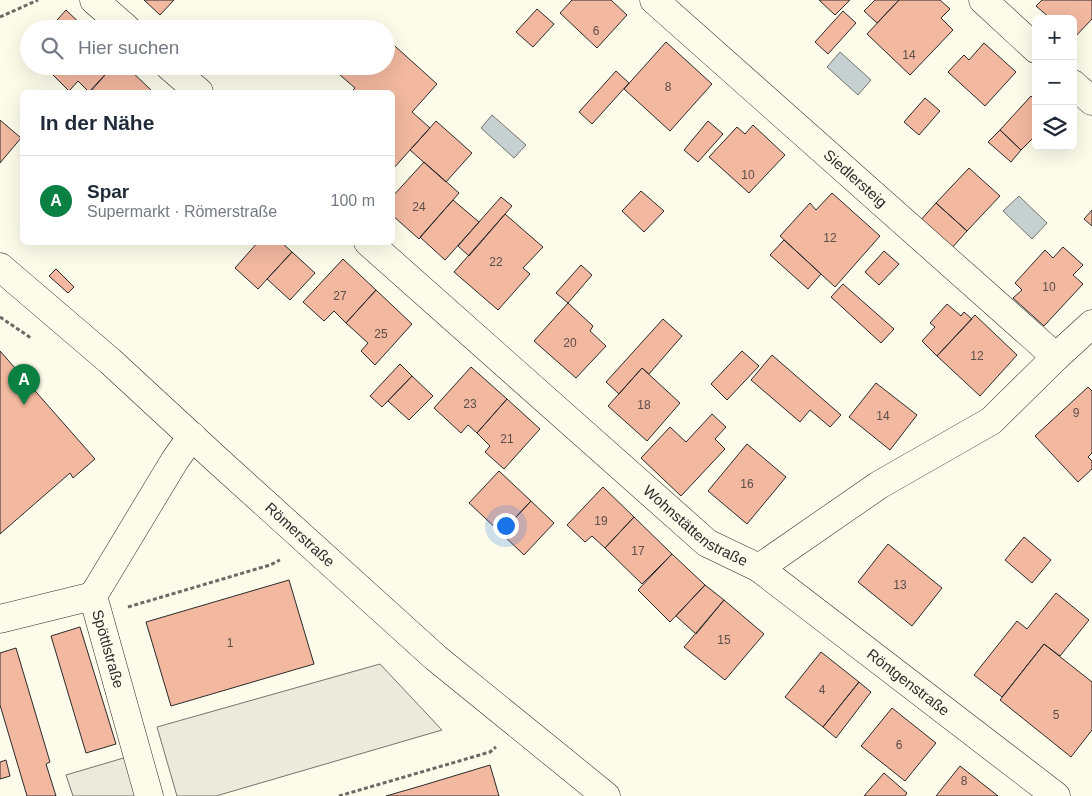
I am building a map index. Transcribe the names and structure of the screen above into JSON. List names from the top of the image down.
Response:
{
  "streets": {
    "street": [
      "Siedlersteig",
      "Wohnstättenstraße",
      "Römerstraße",
      "Spöttlstraße",
      "Röntgenstraße"
    ]
  },
  "crossings": [
    ["Siedlersteig", "Wohnstättenstraße"],
    ["Wohnstättenstraße", "Röntgenstraße"],
    ["Römerstraße", "Spöttlstraße"]
  ],
  "house_numbers": [
    "6",
    "14",
    "8",
    "10",
    "24",
    "12",
    "22",
    "10",
    "27",
    "25",
    "20",
    "12",
    "23",
    "18",
    "9",
    "14",
    "21",
    "16",
    "19",
    "17",
    "13",
    "15",
    "1",
    "4",
    "5",
    "6",
    "8"
  ],
  "page": {
    "map_buttons": ["+", "−"],
    "search": "Hier suchen",
    "heading": "In der Nähe",
    "list": [
      {
        "mark": "A",
        "name": "Spar",
        "note": "Supermarkt · Römerstraße",
        "value": "100 m"
      }
    ],
    "pins": "A"
  }
}
